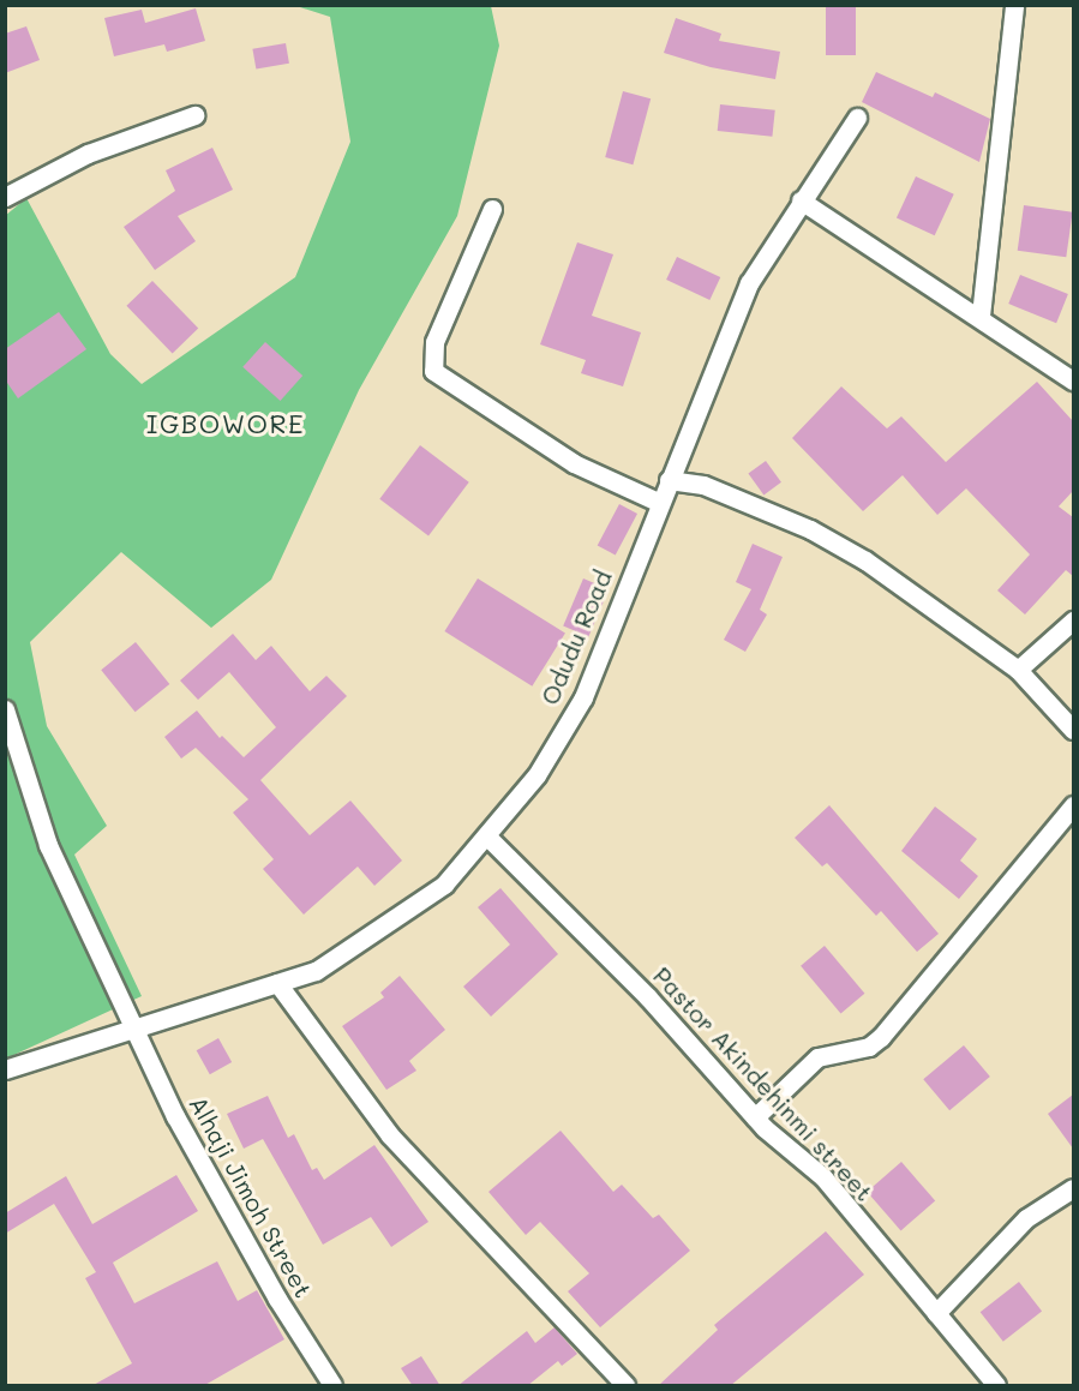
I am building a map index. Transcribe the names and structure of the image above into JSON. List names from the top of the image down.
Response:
{
  "streets": {
    "street": ["Odudu Road", "Pastor Akindehinmi street", "Alhaji Jimoh Street"]
  },
  "crossings": [
    ["Odudu Road", "Pastor Akindehinmi street"],
    ["Odudu Road", "Alhaji Jimoh Street"]
  ],
  "districts": ["IGBOWORE"]
}
